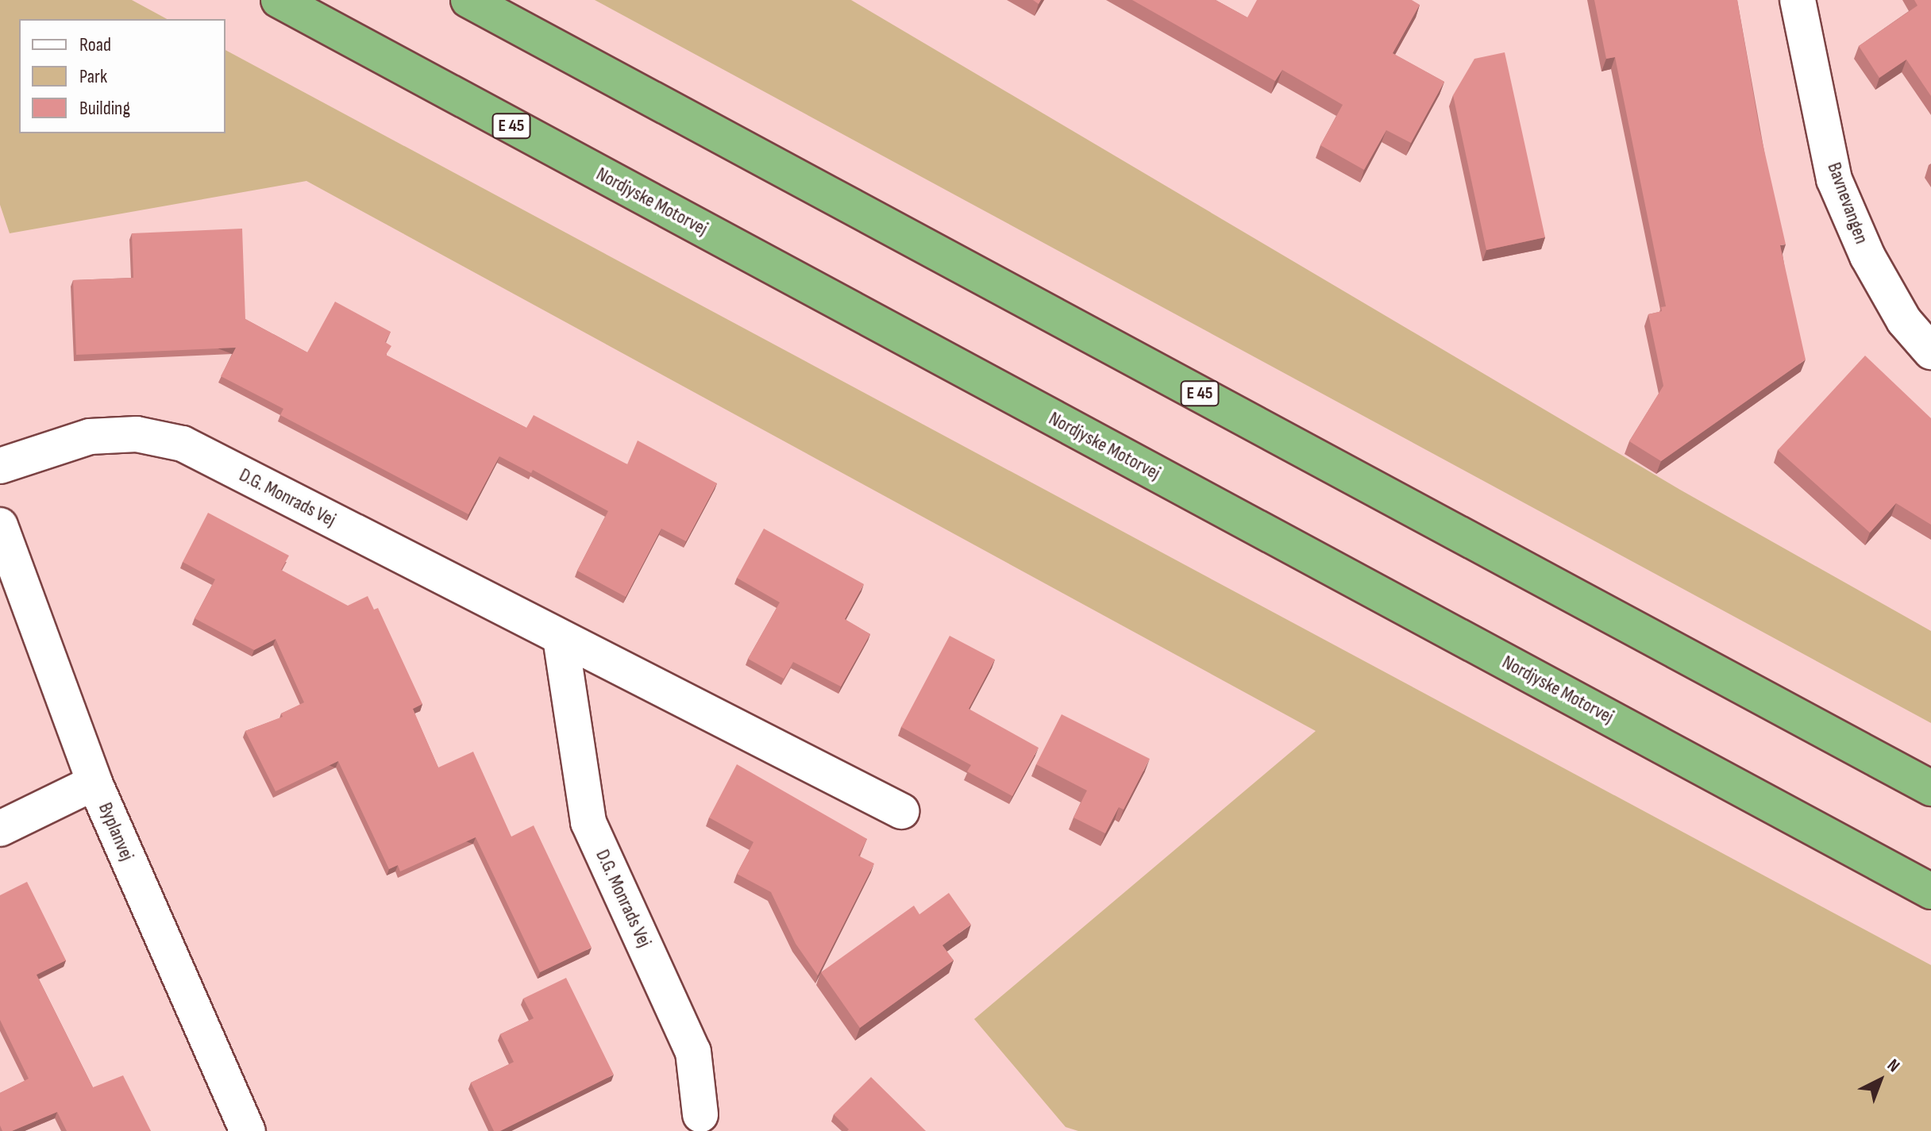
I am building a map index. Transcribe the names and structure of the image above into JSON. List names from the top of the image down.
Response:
{
  "streets": {
    "highway": ["E 45", "Nordjyske Motorvej"],
    "street": ["Bavnevangen", "D.G. Monrads Vej", "Byplanvej"]
  },
  "legend": ["Road", "Park", "Building"],
  "north": "top right"
}
